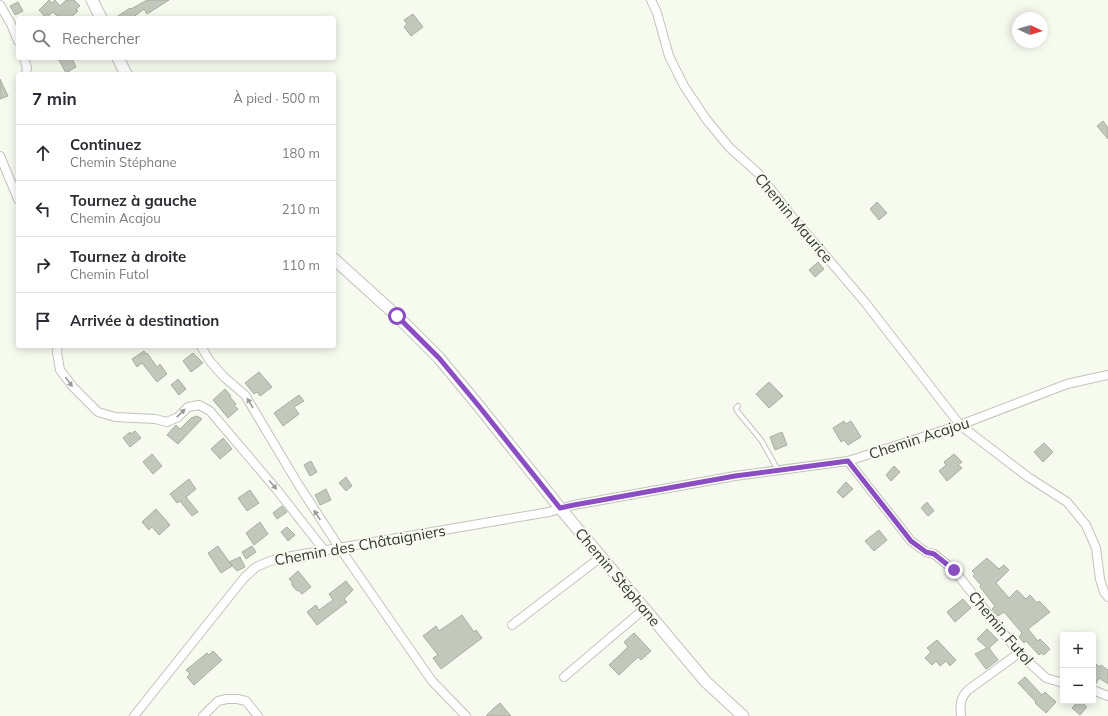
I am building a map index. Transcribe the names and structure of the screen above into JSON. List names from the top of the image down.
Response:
{
  "streets": {
    "main road": ["Chemin Stéphane"],
    "street": [
      "Chemin Maurice",
      "Chemin Acajou",
      "Chemin des Châtaigniers",
      "Chemin Futol"
    ]
  },
  "crossings": [
    ["Chemin Maurice", "Chemin Acajou"],
    ["Chemin Acajou", "Chemin des Châtaigniers"],
    ["Chemin Acajou", "Chemin Stéphane"],
    ["Chemin Acajou", "Chemin Futol"],
    ["Chemin des Châtaigniers", "Chemin Stéphane"]
  ],
  "north": "right",
  "page": {
    "search": "Rechercher",
    "heading": ["7 min", "À pied · 500 m"],
    "list": [
      ["Continuez", "Chemin Stéphane", "180 m"],
      ["Tournez à gauche", "Chemin Acajou", "210 m"],
      ["Tournez à droite", "Chemin Futol", "110 m"],
      "Arrivée à destination"
    ],
    "map_buttons": ["+", "−"]
  }
}
